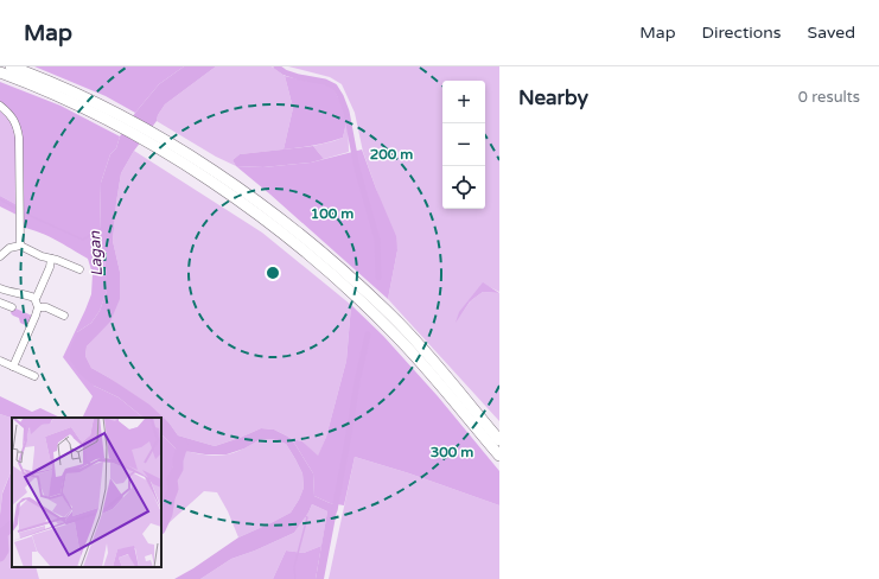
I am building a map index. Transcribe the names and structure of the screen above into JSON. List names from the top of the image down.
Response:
{
  "water": ["Lagan"],
  "page": {
    "header": "Map",
    "nav": ["Map", "Directions", "Saved"],
    "heading": ["Nearby", "0 results"],
    "map_buttons": ["+", "−"]
  },
  "rings": ["200 m", "100 m", "300 m"]
}
